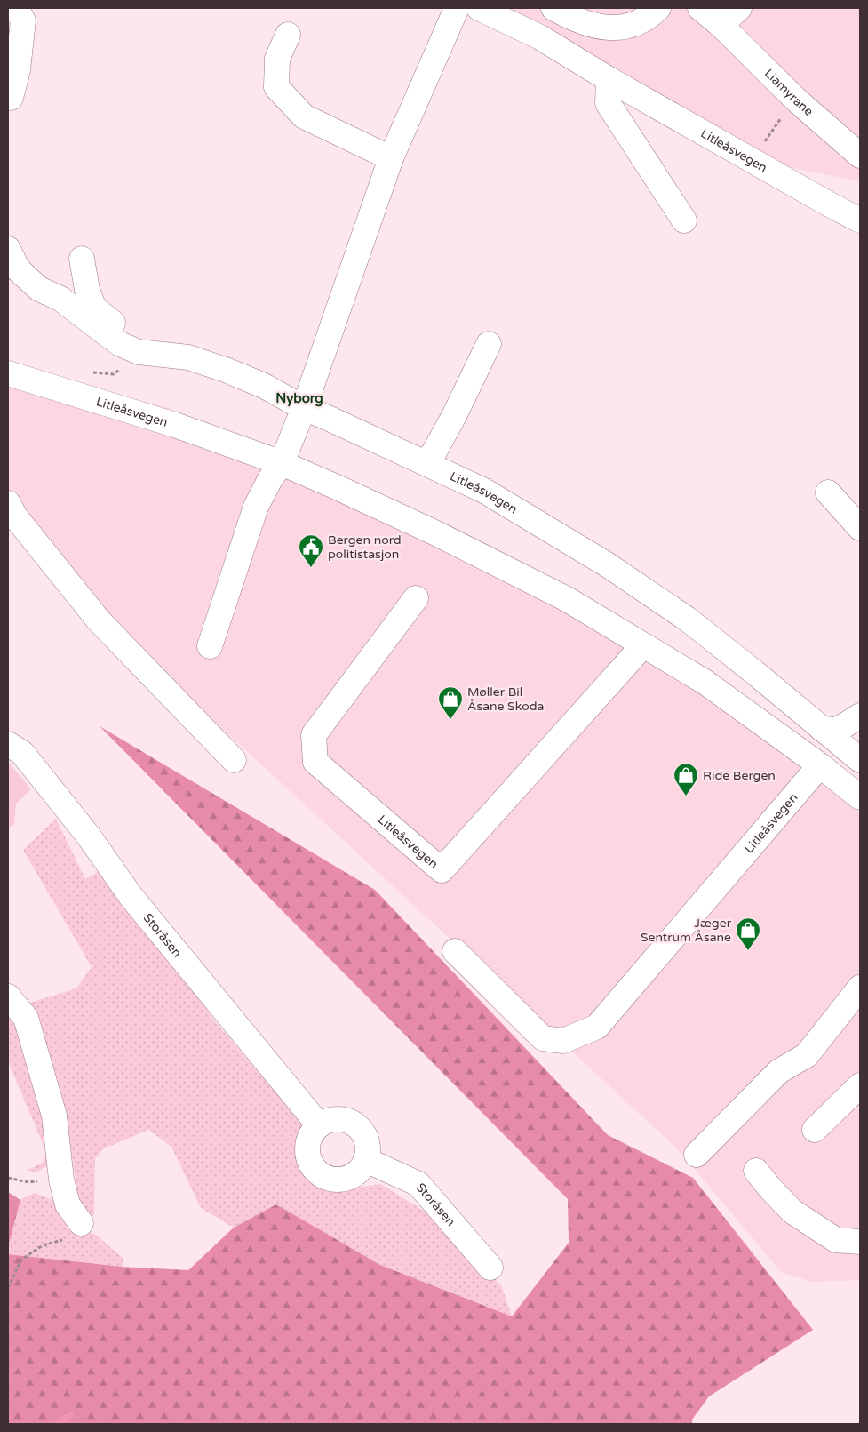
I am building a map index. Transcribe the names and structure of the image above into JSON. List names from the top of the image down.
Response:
{
  "streets": {
    "street": ["Liamyrane", "Litleåsvegen", "Storåsen"]
  },
  "districts": ["Nyborg"],
  "places": {
    "public building": ["Bergen nord politistasjon"],
    "shop": ["Møller Bil Åsane Skoda", "Ride Bergen", "Jæger Sentrum Åsane"]
  }
}
